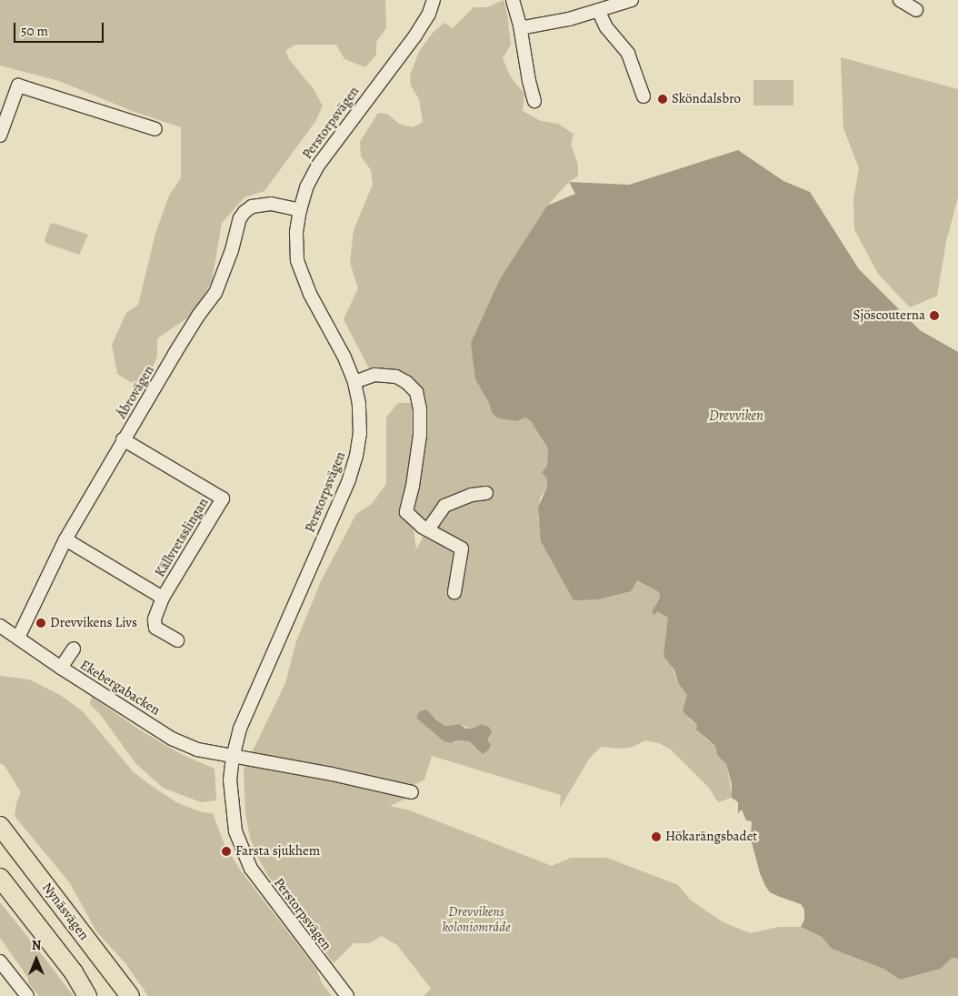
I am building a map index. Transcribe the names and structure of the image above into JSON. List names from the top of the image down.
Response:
{
  "streets": {
    "highway": ["Nynäsvägen"],
    "street": [
      "Perstorpsvägen",
      "Åbrovägen",
      "Källvretsslingan",
      "Ekebergabacken"
    ]
  },
  "crossings": [
    ["Perstorpsvägen", "Åbrovägen"],
    ["Perstorpsvägen", "Ekebergabacken"],
    ["Åbrovägen", "Källvretsslingan"],
    ["Åbrovägen", "Ekebergabacken"]
  ],
  "water": ["Drevviken"],
  "parks": ["Drevvikens koloniområde"],
  "places": [
    "Sköndalsbro",
    "Sjöscouterna",
    "Drevvikens Livs",
    "Hökarängsbadet",
    "Farsta sjukhem"
  ],
  "scale_bar": "50 m",
  "north": "top"
}
